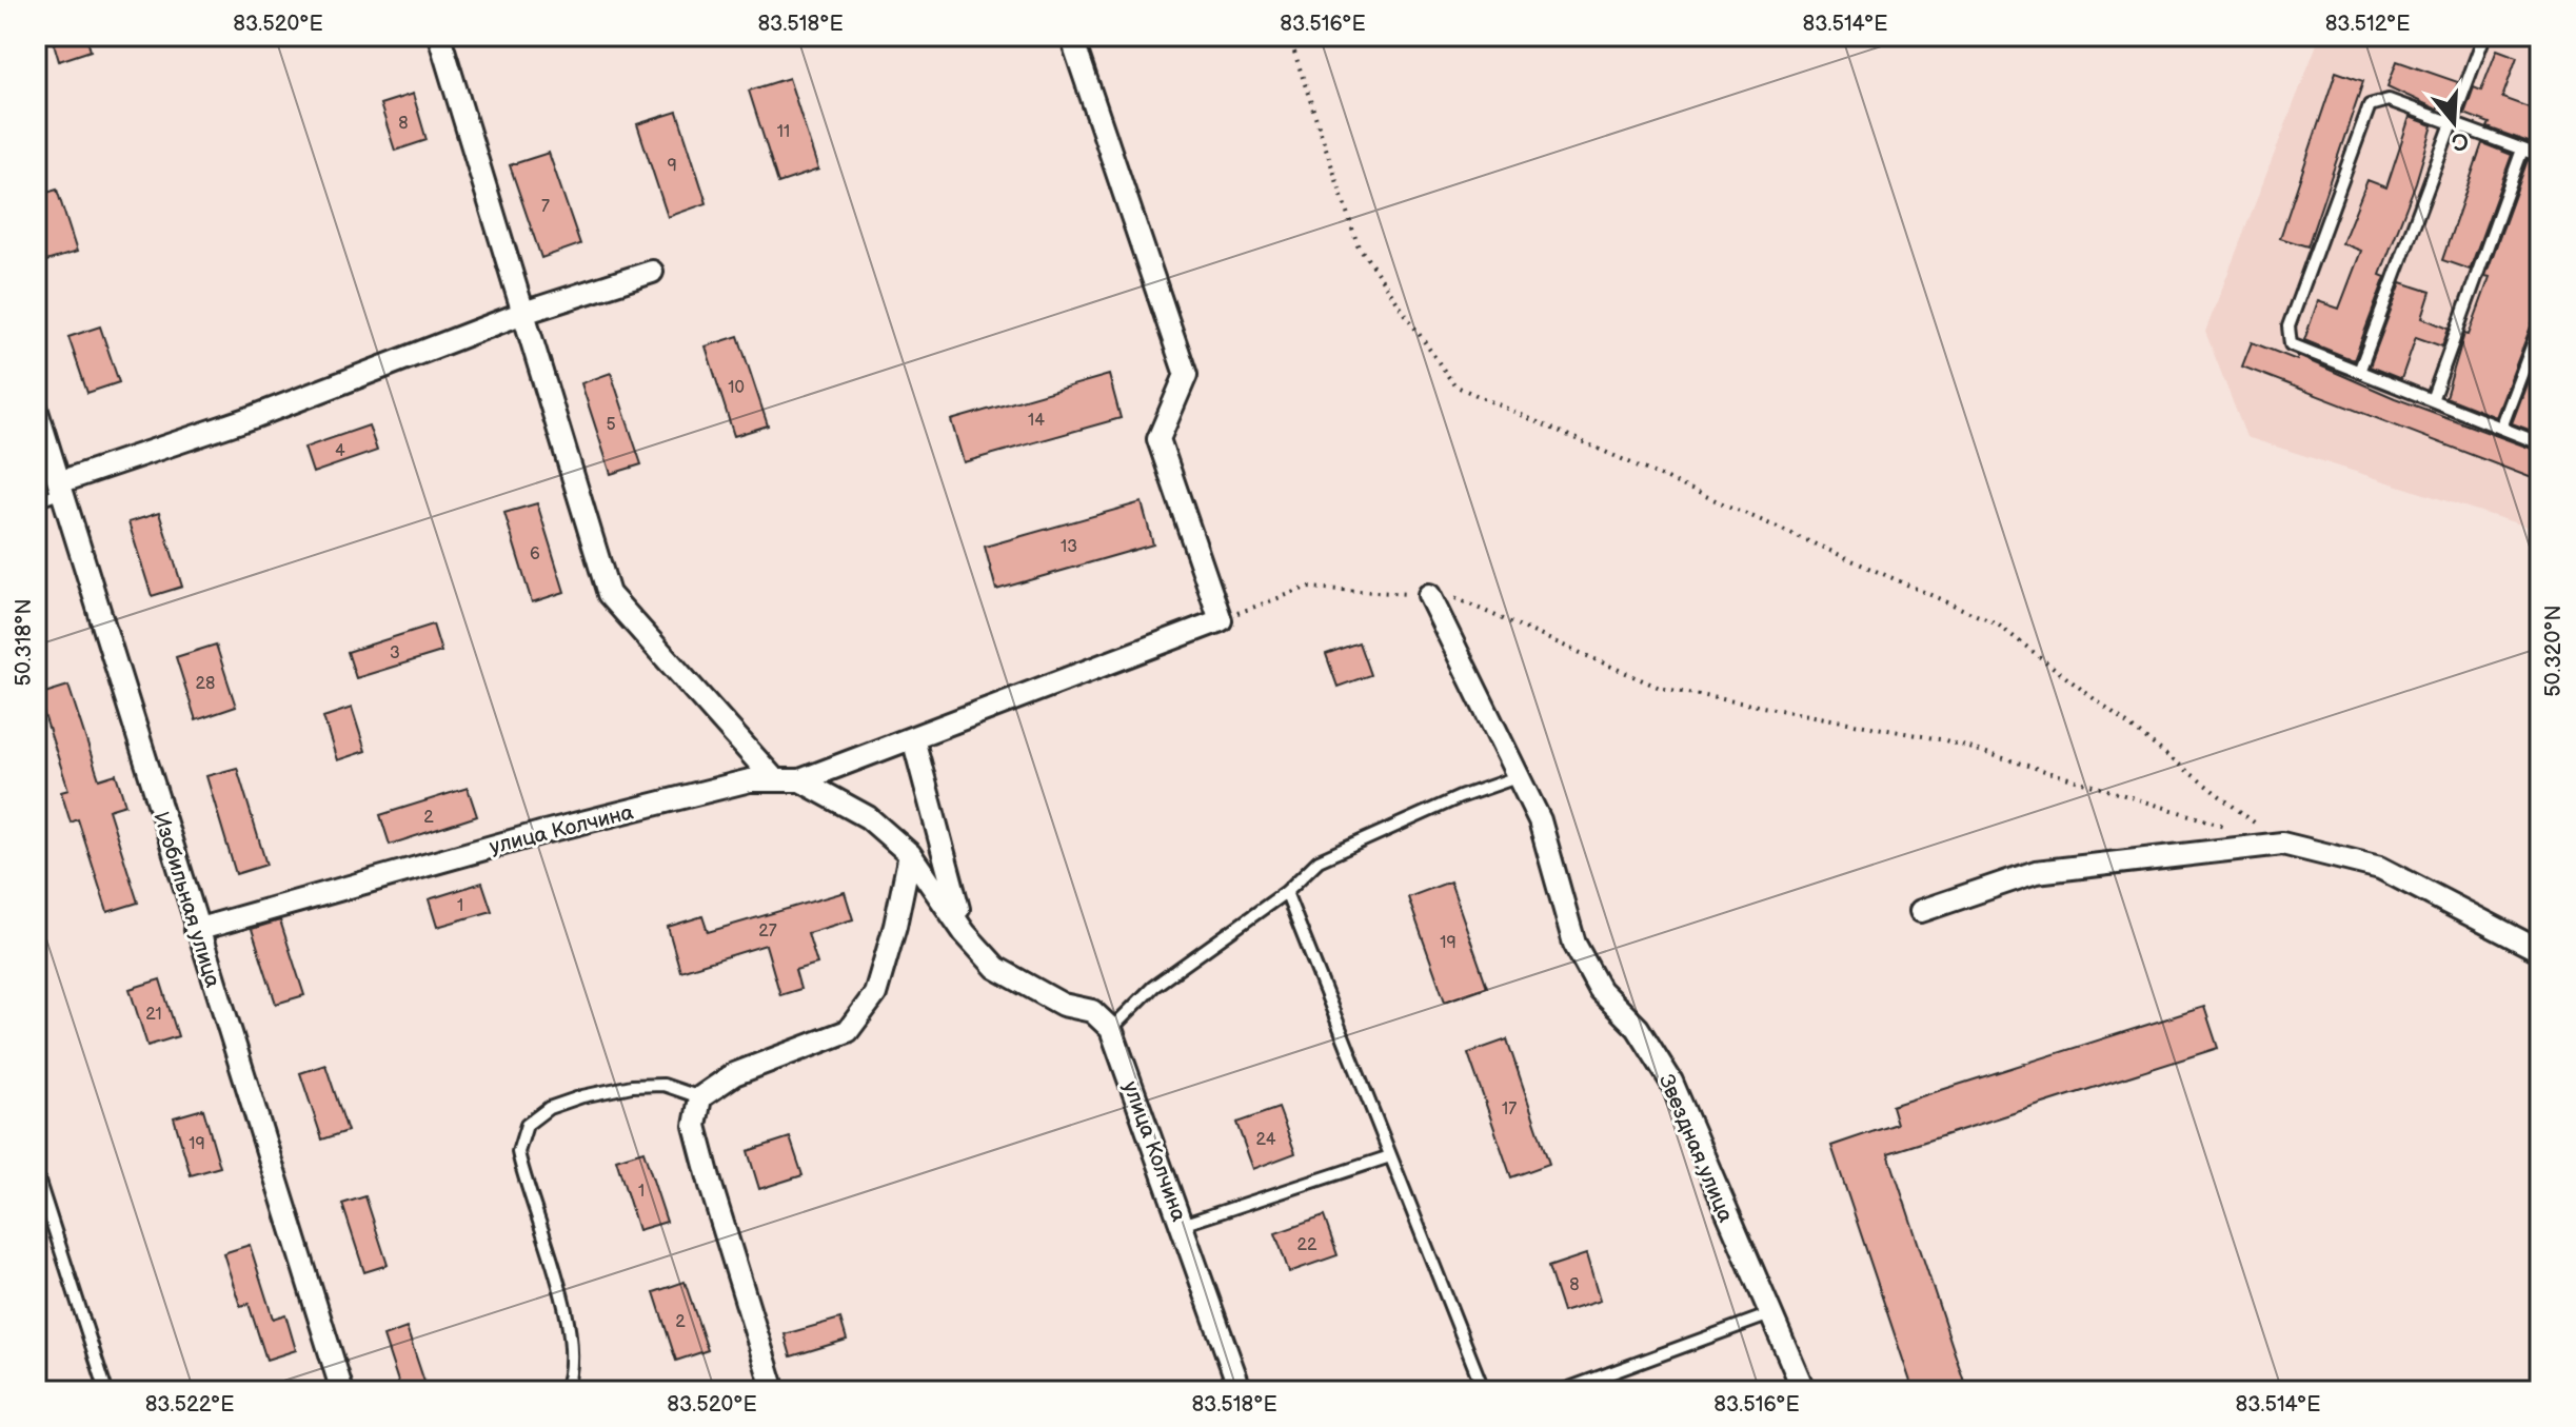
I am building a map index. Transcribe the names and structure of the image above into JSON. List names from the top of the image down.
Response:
{
  "streets": {
    "street": ["улица Колчина", "Изобильная улица", "Звездная улица"]
  },
  "crossings": [
    ["улица Колчина", "Изобильная улица"]
  ],
  "house_numbers": [
    "8",
    "11",
    "9",
    "7",
    "10",
    "14",
    "5",
    "4",
    "13",
    "6",
    "3",
    "28",
    "2",
    "1",
    "27",
    "19",
    "21",
    "17",
    "24",
    "19",
    "1",
    "22",
    "8",
    "2"
  ],
  "north": "bottom",
  "coordinates": [
    "83.520°E",
    "83.518°E",
    "83.516°E",
    "83.514°E",
    "83.512°E",
    "50.318°N",
    "50.320°N",
    "83.522°E"
  ]
}
